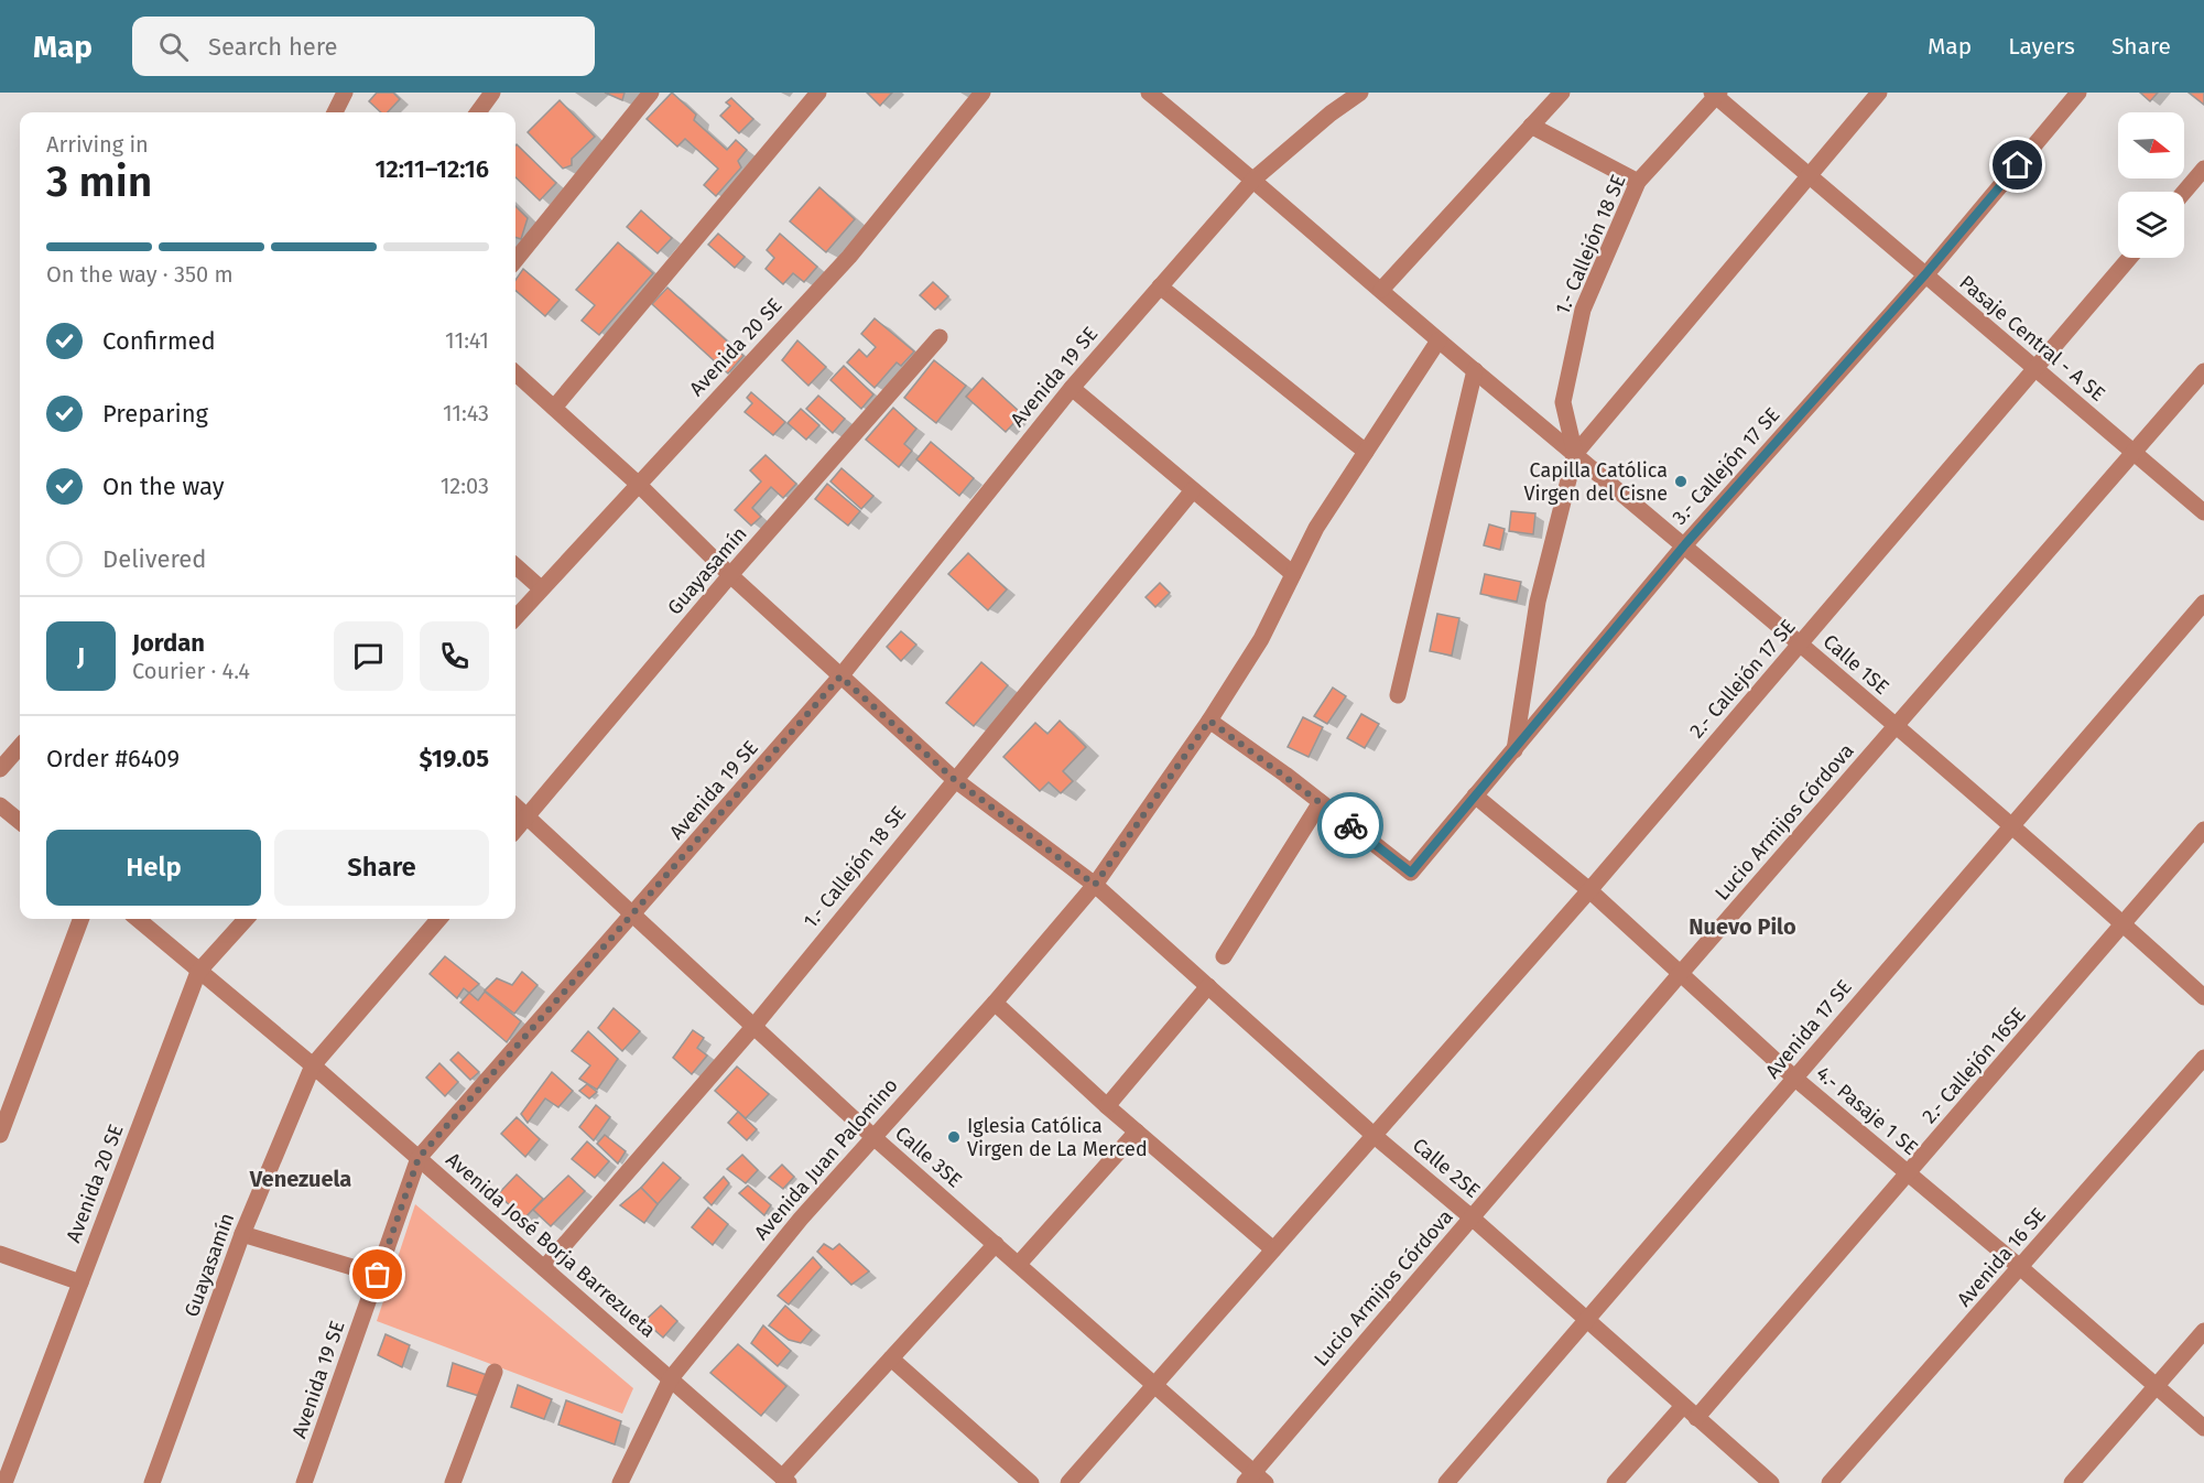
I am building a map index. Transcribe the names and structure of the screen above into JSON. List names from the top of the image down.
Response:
{
  "streets": {
    "street": [
      "1.- Callejón 18 SE",
      "Pasaje Central - A SE",
      "Avenida 20 SE",
      "Avenida 19 SE",
      "3.- Callejón 17 SE",
      "Guayasamín",
      "Calle 1SE",
      "2.- Callejón 17 SE",
      "Lucio Armijos Córdova",
      "Avenida 17 SE",
      "2.- Callejón 16SE",
      "4.- Pasaje 1 SE",
      "Calle 3SE",
      "Avenida Juan Palomino",
      "Calle 2SE",
      "Avenida José Borja Barrezueta",
      "Avenida 16 SE"
    ]
  },
  "crossings": [
    ["1.- Callejón 18 SE", "Pasaje Central - A SE"],
    ["1.- Callejón 18 SE", "3.- Callejón 17 SE"],
    ["1.- Callejón 18 SE", "Calle 1SE"],
    ["1.- Callejón 18 SE", "Calle 3SE"],
    ["1.- Callejón 18 SE", "Calle 2SE"],
    ["1.- Callejón 18 SE", "Avenida José Borja Barrezueta"],
    ["Pasaje Central - A SE", "3.- Callejón 17 SE"],
    ["Pasaje Central - A SE", "2.- Callejón 17 SE"],
    ["Pasaje Central - A SE", "Lucio Armijos Córdova"],
    ["Avenida 20 SE", "Calle 2SE"],
    ["Avenida 20 SE", "Avenida José Borja Barrezueta"],
    ["Avenida 19 SE", "Calle 1SE"],
    ["Avenida 19 SE", "Calle 3SE"],
    ["Avenida 19 SE", "Calle 2SE"],
    ["Avenida 19 SE", "Avenida José Borja Barrezueta"],
    ["3.- Callejón 17 SE", "Calle 1SE"],
    ["3.- Callejón 17 SE", "4.- Pasaje 1 SE"],
    ["Guayasamín", "Calle 3SE"],
    ["Guayasamín", "Calle 2SE"],
    ["Guayasamín", "Avenida José Borja Barrezueta"],
    ["Calle 1SE", "2.- Callejón 17 SE"],
    ["Calle 1SE", "Lucio Armijos Córdova"],
    ["Calle 1SE", "Avenida 17 SE"],
    ["Calle 1SE", "2.- Callejón 16SE"],
    ["Calle 1SE", "Avenida Juan Palomino"],
    ["2.- Callejón 17 SE", "4.- Pasaje 1 SE"],
    ["2.- Callejón 17 SE", "Calle 3SE"],
    ["2.- Callejón 17 SE", "Calle 2SE"],
    ["Lucio Armijos Córdova", "4.- Pasaje 1 SE"],
    ["Lucio Armijos Córdova", "Calle 3SE"],
    ["Lucio Armijos Córdova", "Calle 2SE"],
    ["Avenida 17 SE", "4.- Pasaje 1 SE"],
    ["Avenida 17 SE", "Calle 2SE"],
    ["2.- Callejón 16SE", "4.- Pasaje 1 SE"],
    ["2.- Callejón 16SE", "Calle 2SE"],
    ["4.- Pasaje 1 SE", "Avenida 16 SE"],
    ["Calle 3SE", "Avenida Juan Palomino"],
    ["Avenida Juan Palomino", "Calle 2SE"],
    ["Avenida Juan Palomino", "Avenida José Borja Barrezueta"]
  ],
  "districts": ["Nuevo Pilo", "Venezuela"],
  "places": ["Capilla Católica Virgen del Cisne", "Iglesia Católica Virgen de La Merced"],
  "north": "right",
  "page": {
    "header": "Map",
    "search": "Search here",
    "nav": ["Map", "Layers", "Share"],
    "heading": ["3 min", "Arriving in", "12:11–12:16"],
    "panel": [
      "Jordan",
      "Courier · 4.4",
      "Order #6409",
      "$19.05"
    ],
    "bar": "On the way · 350 m",
    "list": [
      ["Confirmed", "11:41"],
      ["Preparing", "11:43"],
      ["On the way", "12:03"],
      "Delivered"
    ],
    "round": "J",
    "buttons": ["Help", "Share"]
  }
}
